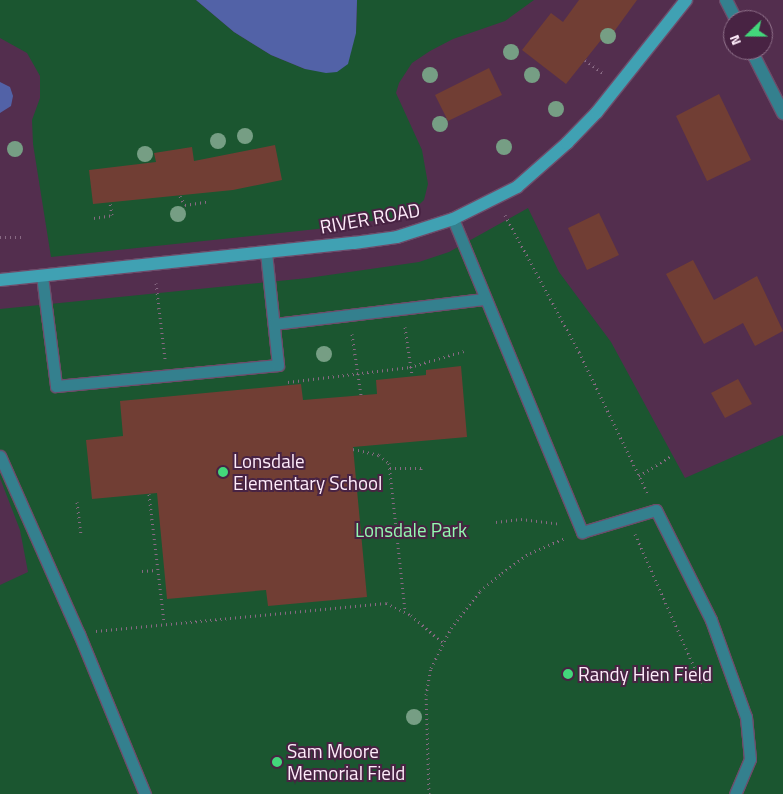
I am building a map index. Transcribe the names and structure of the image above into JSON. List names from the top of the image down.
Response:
{
  "streets": {
    "main road": ["RIVER ROAD"]
  },
  "parks": ["Lonsdale Park"],
  "places": ["Lonsdale Elementary School", "Randy Hien Field", "Sam Moore Memorial Field"],
  "north": "left"
}
